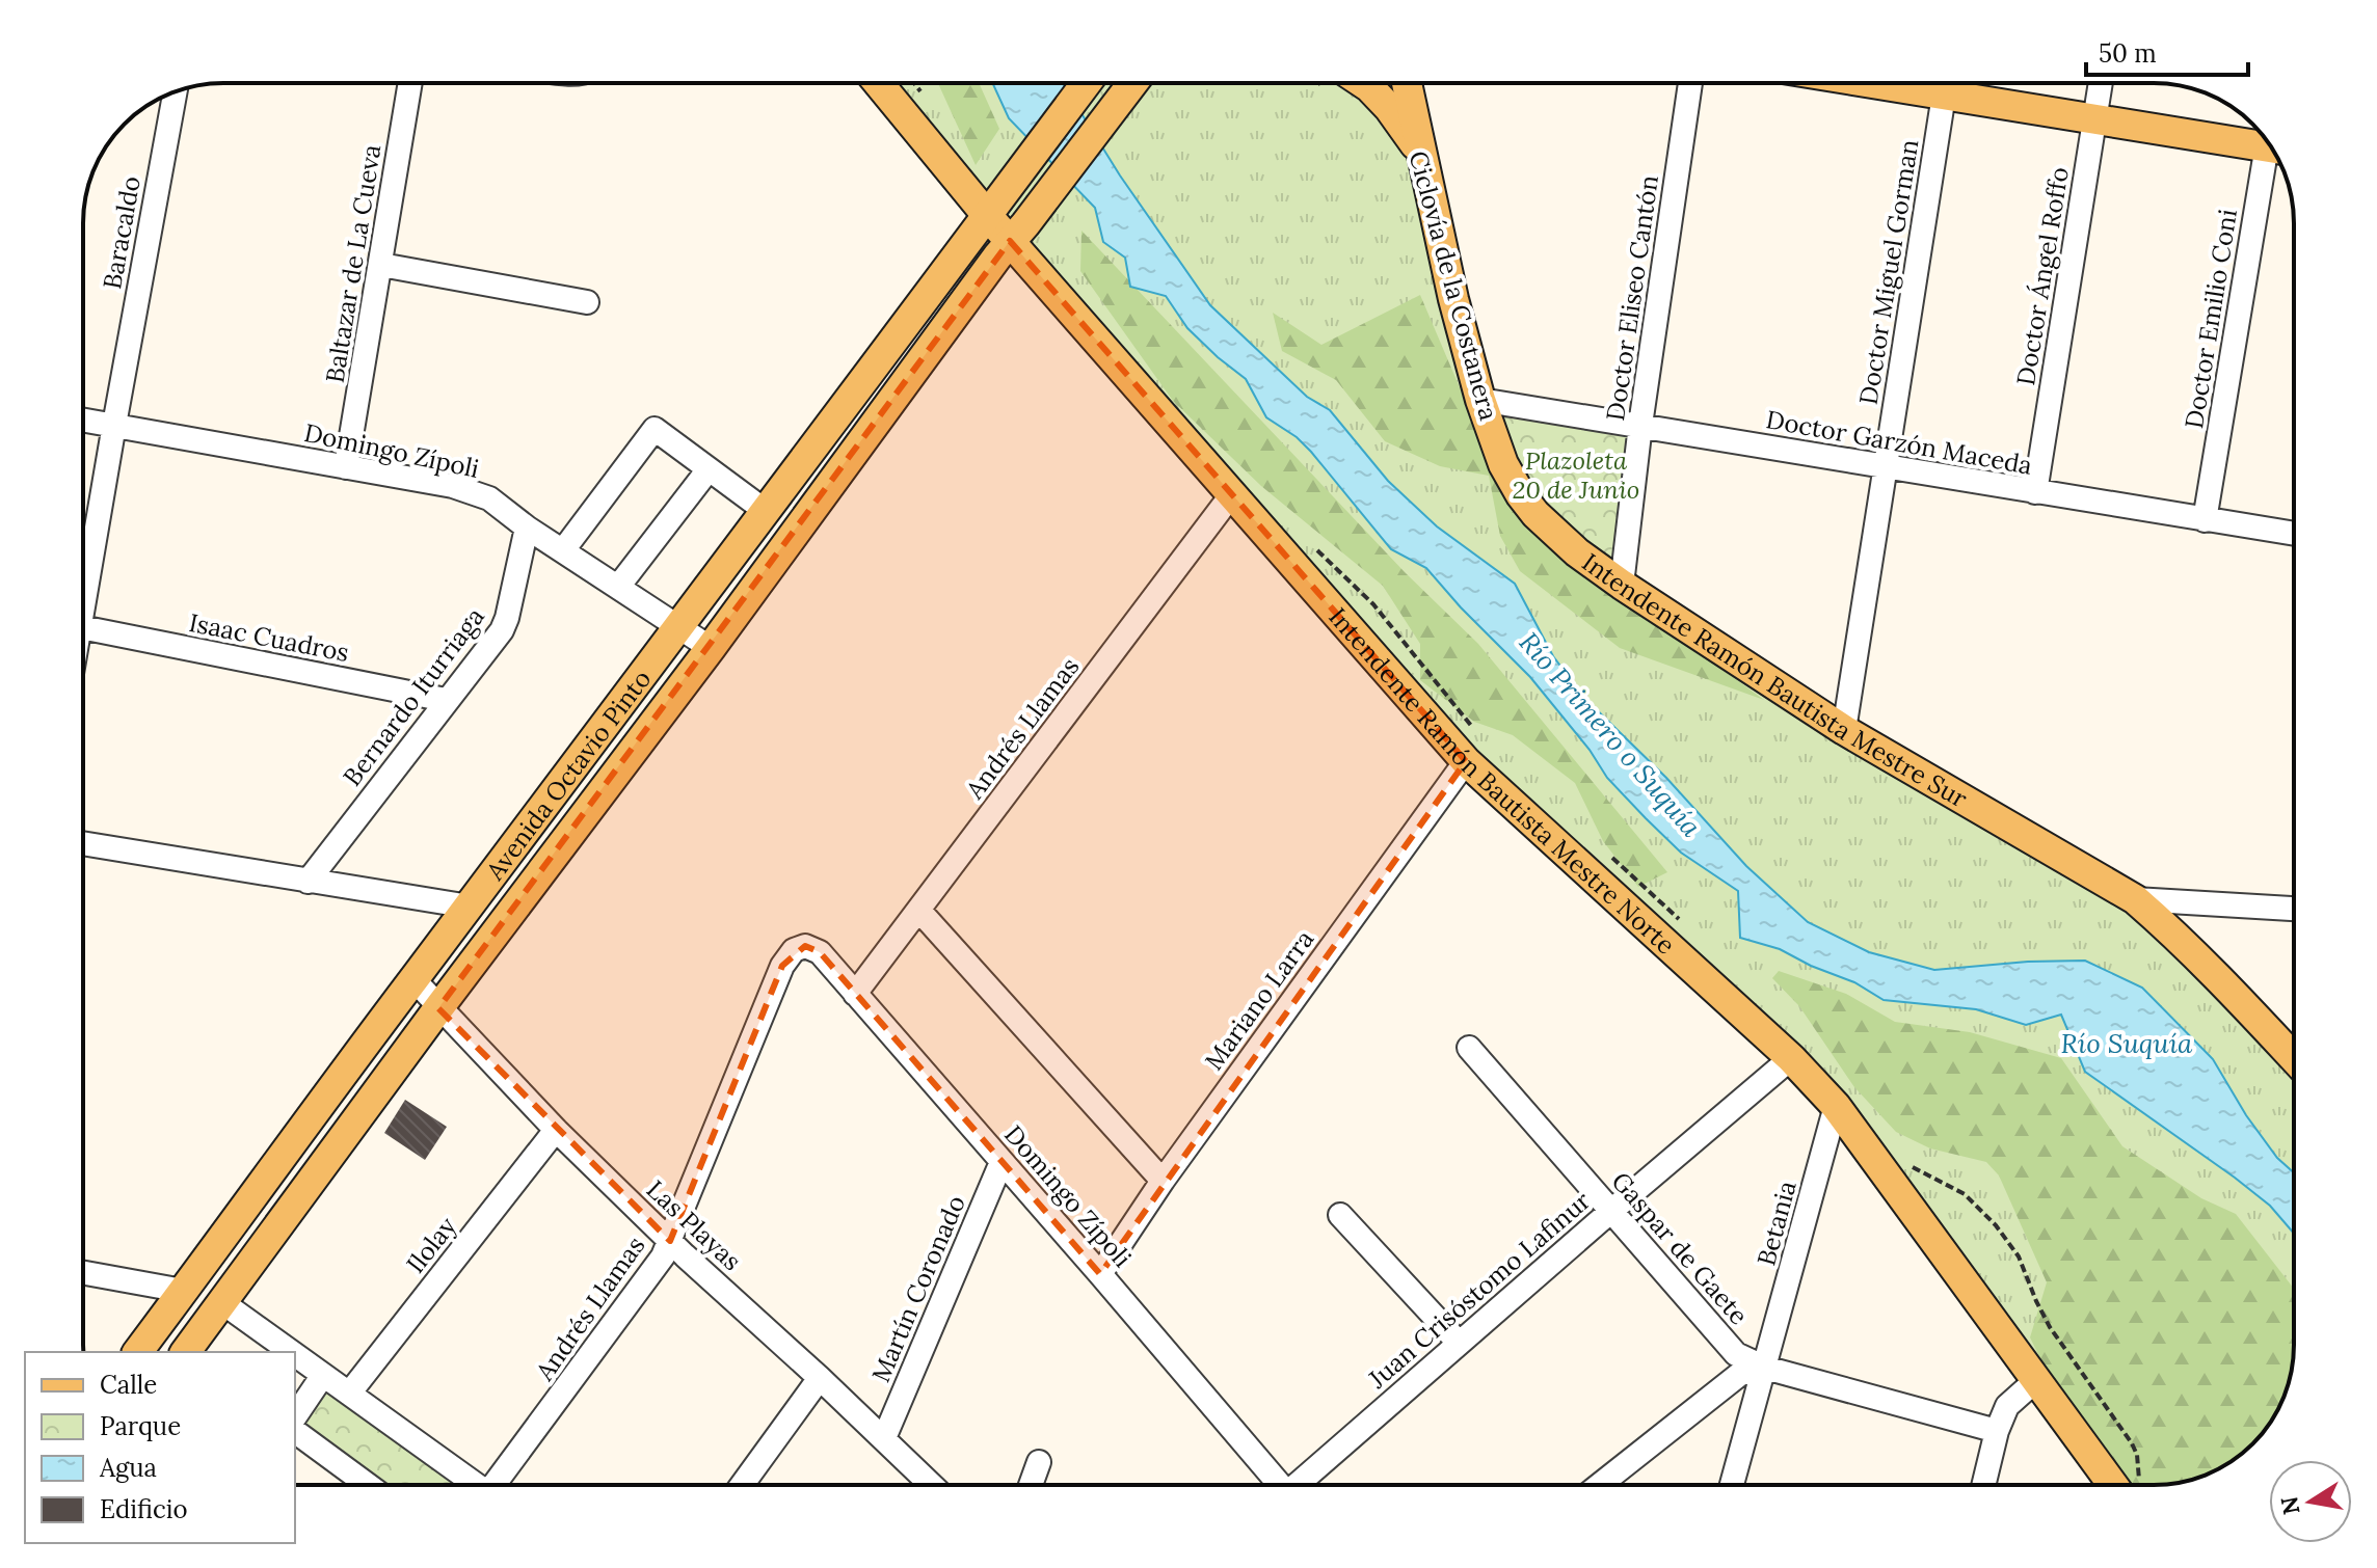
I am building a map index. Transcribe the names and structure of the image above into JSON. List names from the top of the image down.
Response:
{
  "streets": {
    "main road": ["Intendente Ramón Bautista Mestre Sur", "Avenida Octavio Pinto", "Intendente Ramón Bautista Mestre Norte"],
    "street": [
      "Baracaldo",
      "Baltazar de La Cueva",
      "Doctor Miguel Gorman",
      "Doctor Ángel Roffo",
      "Doctor Eliseo Cantón",
      "Doctor Emilio Coni",
      "Doctor Garzón Maceda",
      "Domingo Zípoli",
      "Isaac Cuadros",
      "Bernardo Iturriaga",
      "Andrés Llamas",
      "Mariano Larra",
      "Betania",
      "Las Playas",
      "Ilolay",
      "Gaspar de Gaete",
      "Martín Coronado",
      "Juan Crisóstomo Lafinur"
    ]
  },
  "crossings": [
    ["Baracaldo", "Domingo Zípoli"],
    ["Baltazar de La Cueva", "Domingo Zípoli"],
    ["Doctor Miguel Gorman", "Doctor Garzón Maceda"],
    ["Doctor Miguel Gorman", "Intendente Ramón Bautista Mestre Sur"],
    ["Doctor Ángel Roffo", "Doctor Garzón Maceda"],
    ["Doctor Eliseo Cantón", "Doctor Garzón Maceda"],
    ["Doctor Eliseo Cantón", "Intendente Ramón Bautista Mestre Sur"],
    ["Doctor Emilio Coni", "Doctor Garzón Maceda"],
    ["Doctor Garzón Maceda", "Intendente Ramón Bautista Mestre Sur"],
    ["Domingo Zípoli", "Bernardo Iturriaga"],
    ["Domingo Zípoli", "Andrés Llamas"],
    ["Domingo Zípoli", "Avenida Octavio Pinto"],
    ["Domingo Zípoli", "Mariano Larra"],
    ["Domingo Zípoli", "Martín Coronado"],
    ["Isaac Cuadros", "Bernardo Iturriaga"],
    ["Andrés Llamas", "Intendente Ramón Bautista Mestre Norte"],
    ["Andrés Llamas", "Las Playas"],
    ["Avenida Octavio Pinto", "Intendente Ramón Bautista Mestre Norte"],
    ["Avenida Octavio Pinto", "Las Playas"],
    ["Intendente Ramón Bautista Mestre Norte", "Mariano Larra"],
    ["Intendente Ramón Bautista Mestre Norte", "Betania"],
    ["Intendente Ramón Bautista Mestre Norte", "Juan Crisóstomo Lafinur"],
    ["Betania", "Gaspar de Gaete"],
    ["Las Playas", "Ilolay"],
    ["Las Playas", "Martín Coronado"],
    ["Gaspar de Gaete", "Juan Crisóstomo Lafinur"]
  ],
  "water": ["Río Primero o Suquía", "Río Suquía"],
  "parks": ["Plazoleta 20 de Junio"],
  "legend": [
    "Calle",
    "Parque",
    "Agua",
    "Edificio"
  ],
  "scale_bar": "50 m",
  "north": "left"
}
